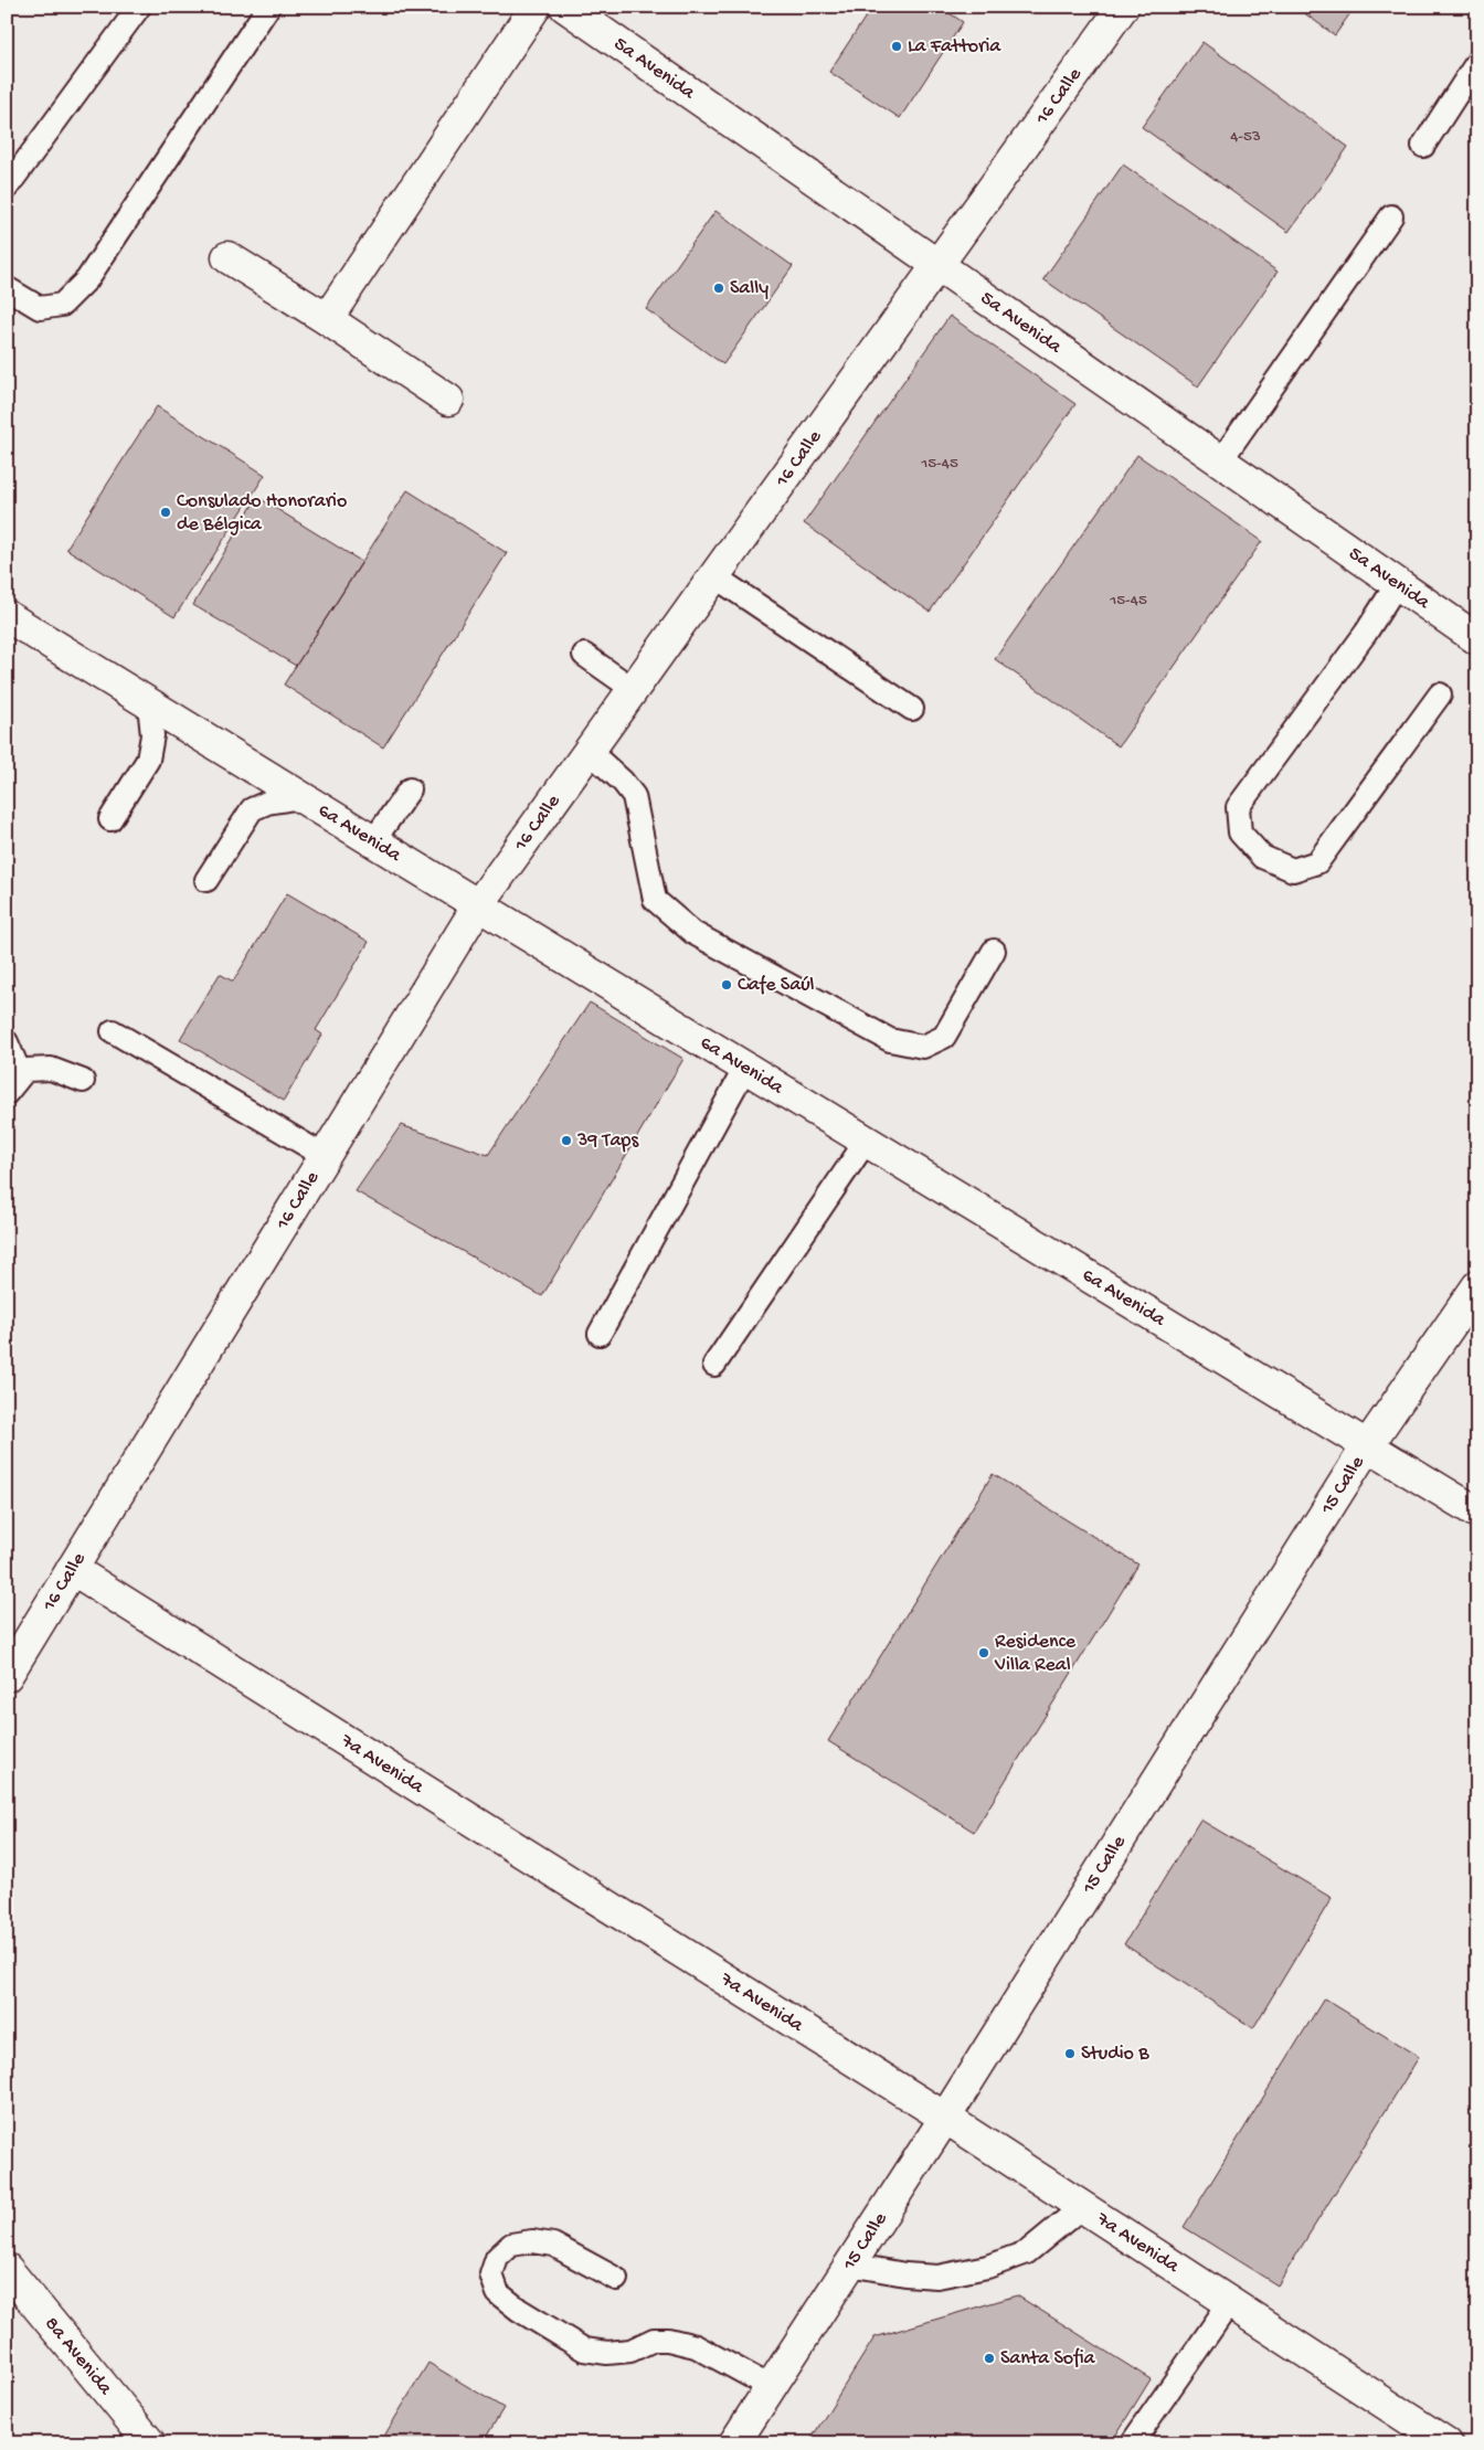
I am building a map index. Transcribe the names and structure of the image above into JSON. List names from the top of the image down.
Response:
{
  "streets": {
    "street": [
      "5a Avenida",
      "16 Calle",
      "6a Avenida",
      "15 Calle",
      "7a Avenida",
      "8a Avenida"
    ]
  },
  "crossings": [
    ["5a Avenida", "16 Calle"],
    ["16 Calle", "6a Avenida"],
    ["16 Calle", "7a Avenida"],
    ["6a Avenida", "15 Calle"],
    ["15 Calle", "7a Avenida"]
  ],
  "places": [
    "La Fattoria",
    "Sally",
    "Consulado Honorario de Bélgica",
    "Cafe Saúl",
    "39 Taps",
    "Residence Villa Real",
    "Studio B",
    "Santa Sofia"
  ],
  "house_numbers": ["4-53", "15-45", "15-45"]
}
